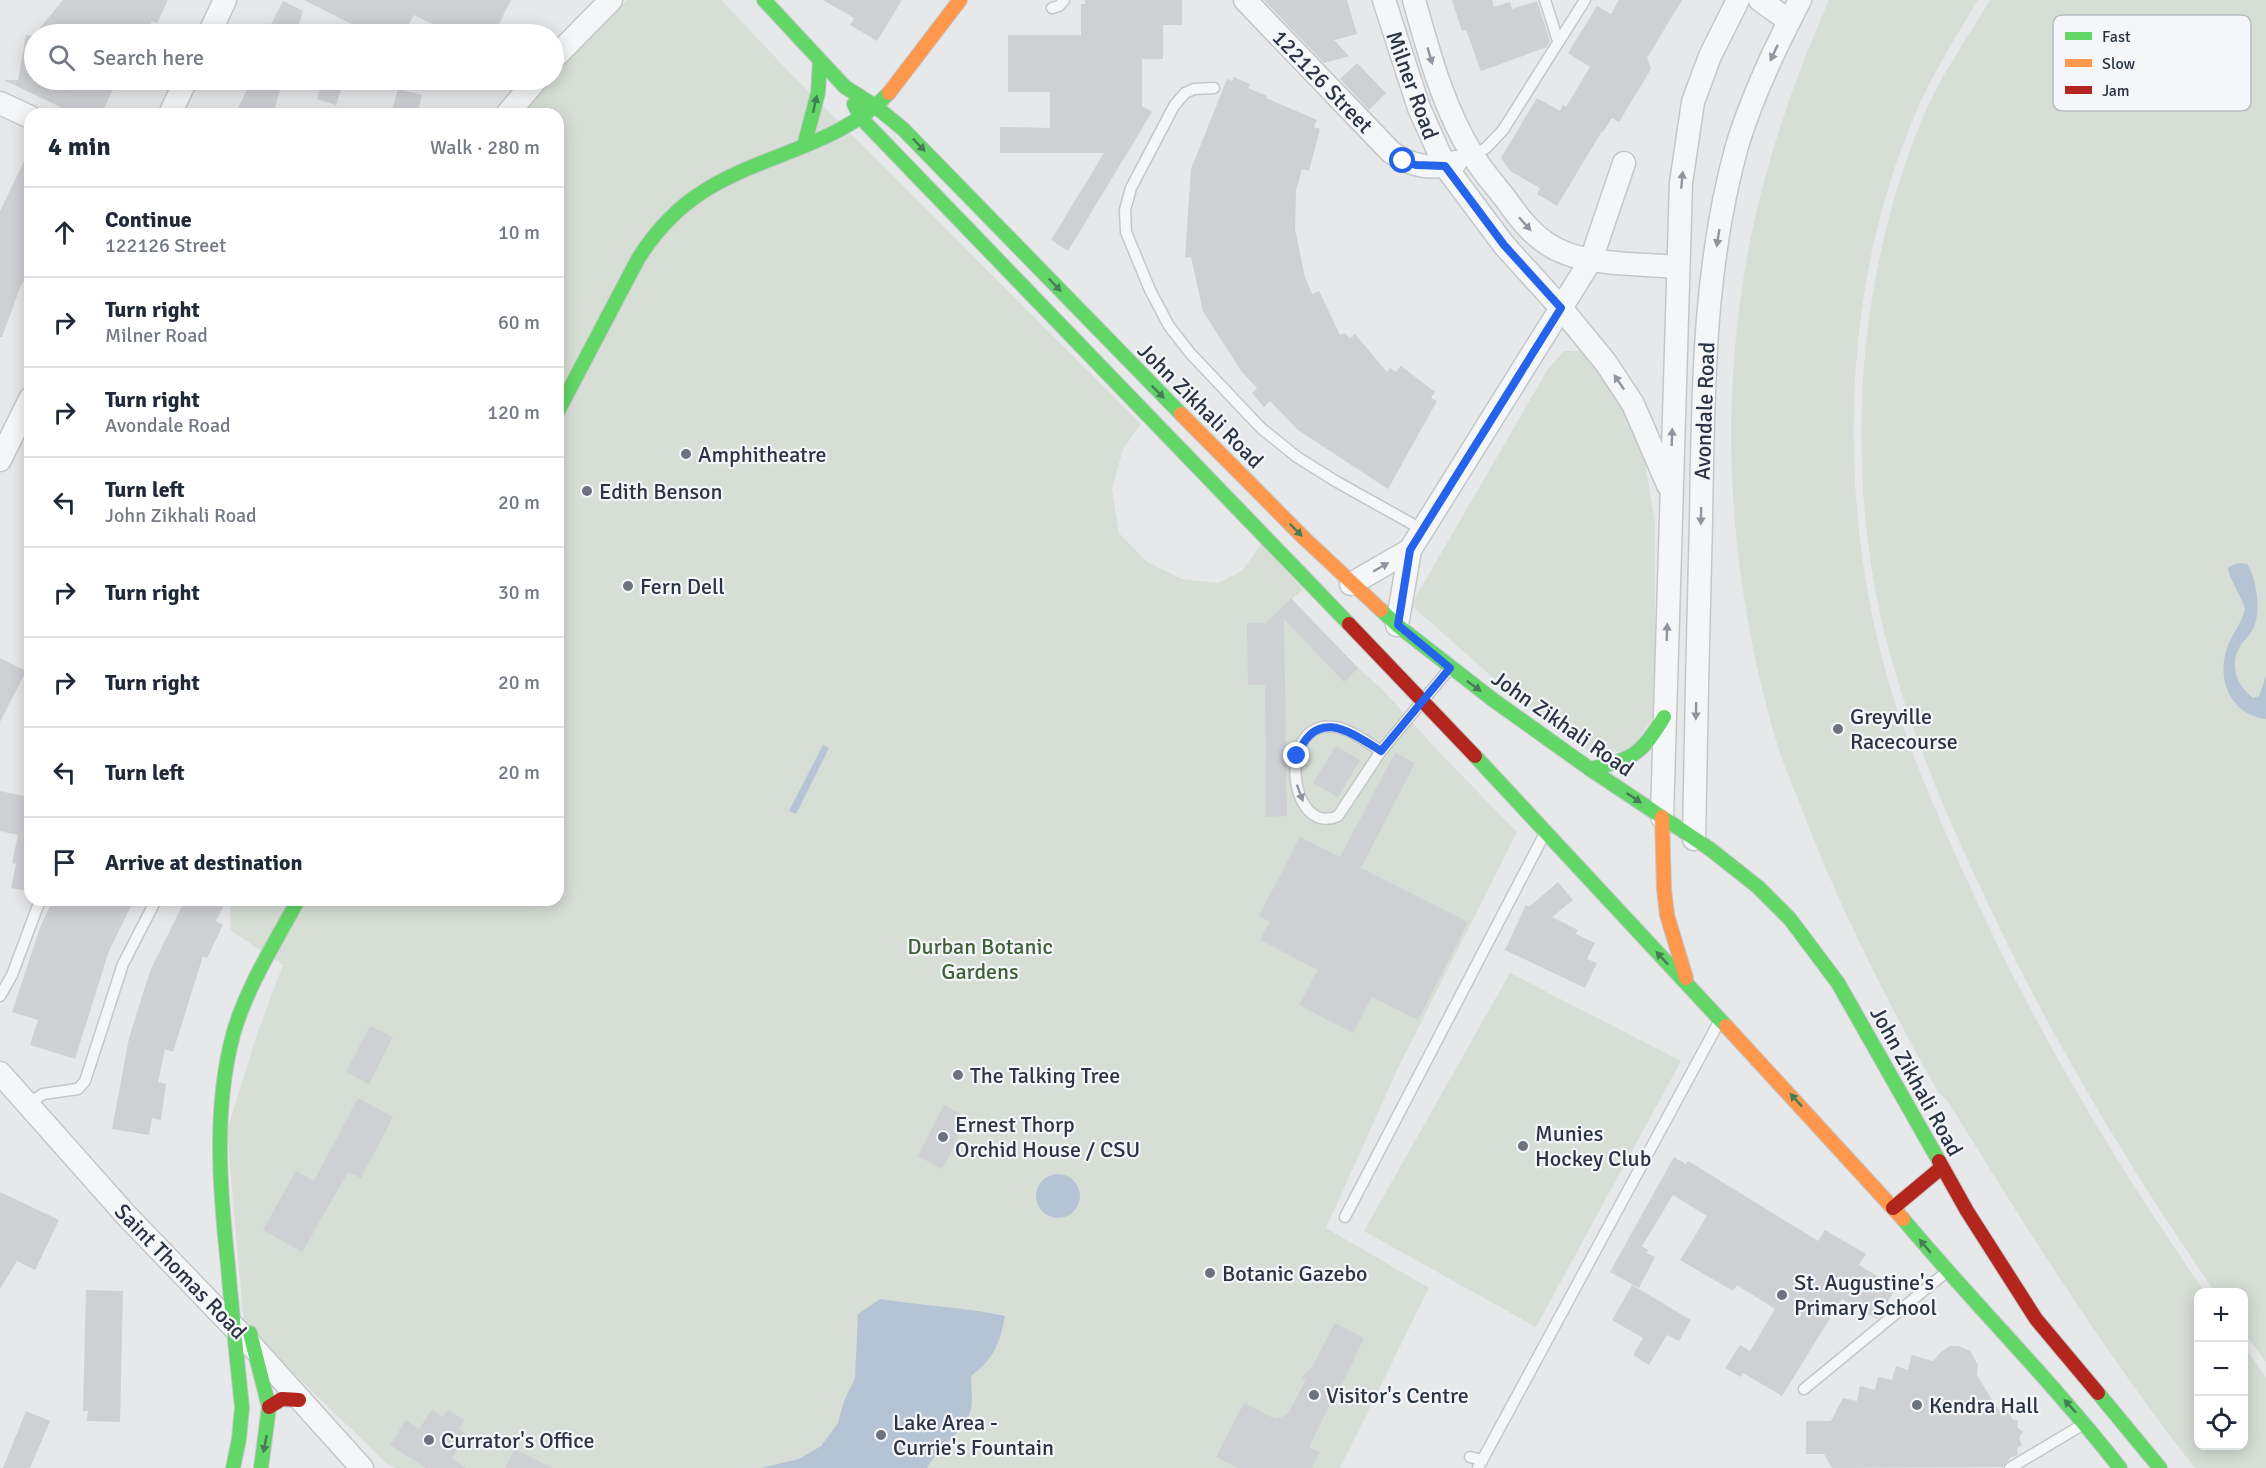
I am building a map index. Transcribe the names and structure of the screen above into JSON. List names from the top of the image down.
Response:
{
  "streets": {
    "main road": ["John Zikhali Road"],
    "street": [
      "122126 Street",
      "Milner Road",
      "Avondale Road",
      "Saint Thomas Road"
    ]
  },
  "crossings": [
    ["122126 Street", "Milner Road"],
    ["Milner Road", "Avondale Road"],
    ["John Zikhali Road", "Avondale Road"]
  ],
  "parks": ["Durban Botanic Gardens"],
  "places": [
    "Amphitheatre",
    "Edith Benson",
    "Fern Dell",
    "Greyville Racecourse",
    "The Talking Tree",
    "Ernest Thorp Orchid House / CSU",
    "Munies Hockey Club",
    "Botanic Gazebo",
    "St. Augustine's Primary School",
    "Visitor's Centre",
    "Kendra Hall",
    "Lake Area - Currie's Fountain",
    "Currator's Office"
  ],
  "legend": ["Fast", "Slow", "Jam"],
  "page": {
    "search": "Search here",
    "heading": ["4 min", "Walk · 280 m"],
    "list": [
      ["Continue", "122126 Street", "10 m"],
      ["Turn right", "Milner Road", "60 m"],
      ["Turn right", "Avondale Road", "120 m"],
      ["Turn left", "John Zikhali Road", "20 m"],
      ["Turn right", "30 m"],
      ["Turn right", "20 m"],
      ["Turn left", "20 m"],
      "Arrive at destination"
    ],
    "map_buttons": ["+", "−"]
  }
}
